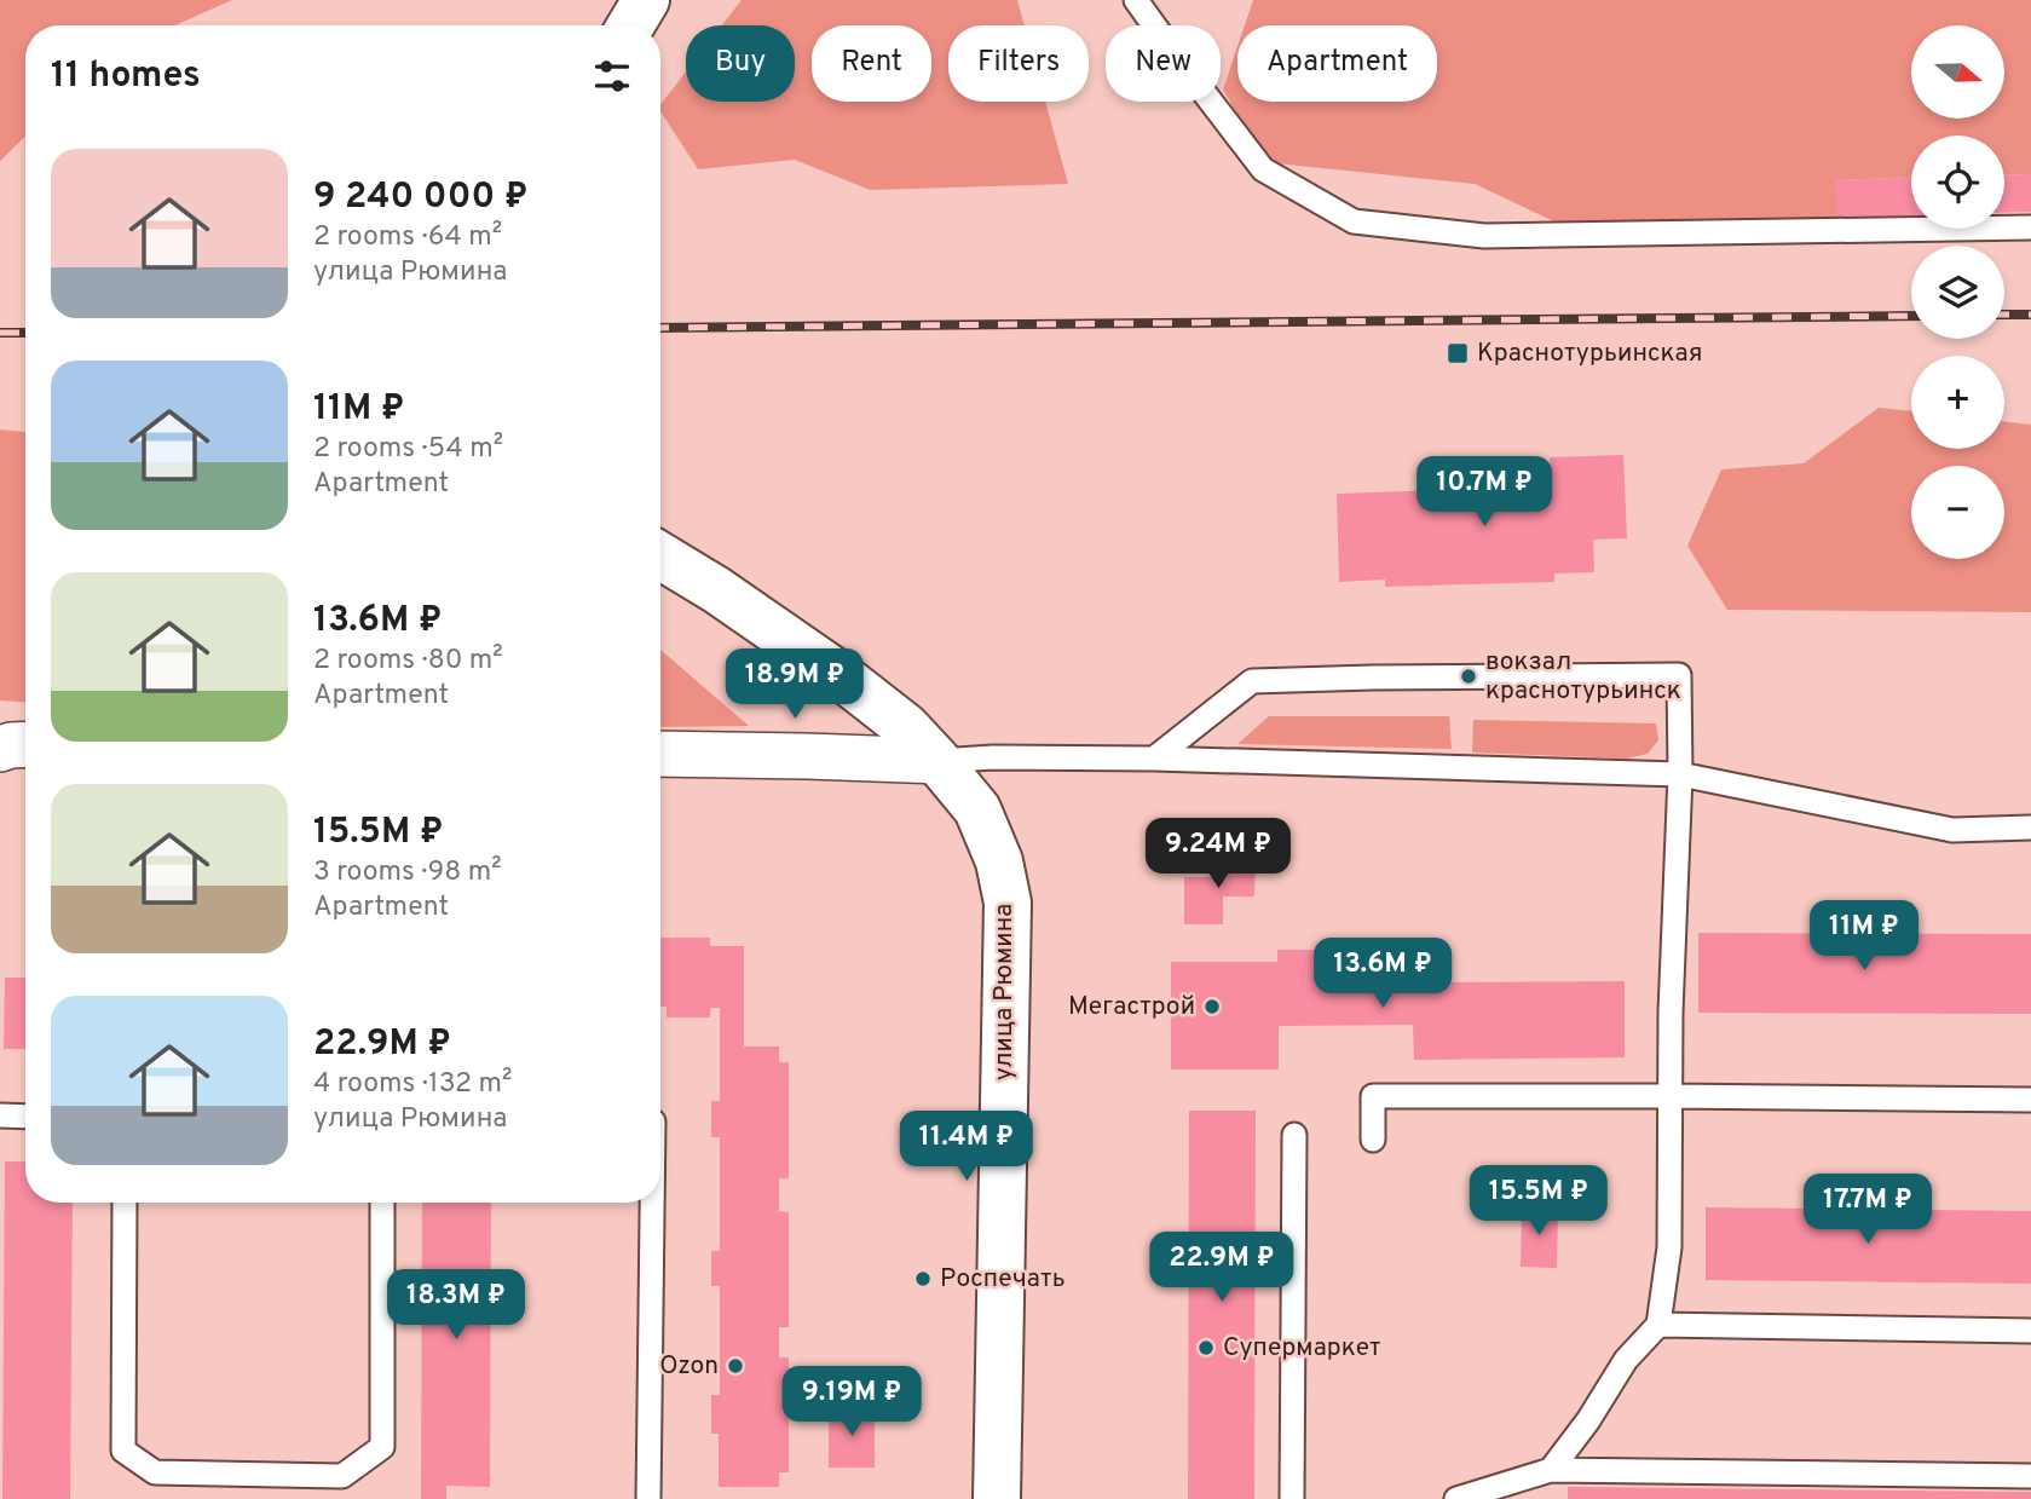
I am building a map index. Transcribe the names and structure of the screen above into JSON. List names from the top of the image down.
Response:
{
  "streets": {
    "main road": ["улица Рюмина"]
  },
  "places": {
    "transit": ["Краснотурьинская"],
    "other": [
      "вокзал краснотурьинск",
      "Мегастрой",
      "Роспечать",
      "Супермаркет",
      "Ozon"
    ]
  },
  "north": "right",
  "page": {
    "map_buttons": ["+", "−"],
    "chip": [
      "Buy",
      "Rent",
      "Filters",
      "New",
      "Apartment"
    ],
    "heading": "11 homes",
    "list": [
      {
        "name": "9 240 000 ₽",
        "note": "2 rooms · 64 m² · улица Рюмина"
      },
      {
        "name": "11M ₽",
        "note": "2 rooms · 54 m² · Apartment"
      },
      {
        "name": "13.6M ₽",
        "note": "2 rooms · 80 m² · Apartment"
      },
      {
        "name": "15.5M ₽",
        "note": "3 rooms · 98 m² · Apartment"
      },
      {
        "name": "22.9M ₽",
        "note": "4 rooms · 132 m² · улица Рюмина"
      }
    ],
    "price": [
      "10.7M ₽",
      "18.9M ₽",
      "9.24M ₽",
      "11M ₽",
      "13.6M ₽",
      "11.4M ₽",
      "15.5M ₽",
      "17.7M ₽",
      "22.9M ₽",
      "18.3M ₽",
      "9.19M ₽"
    ]
  }
}
